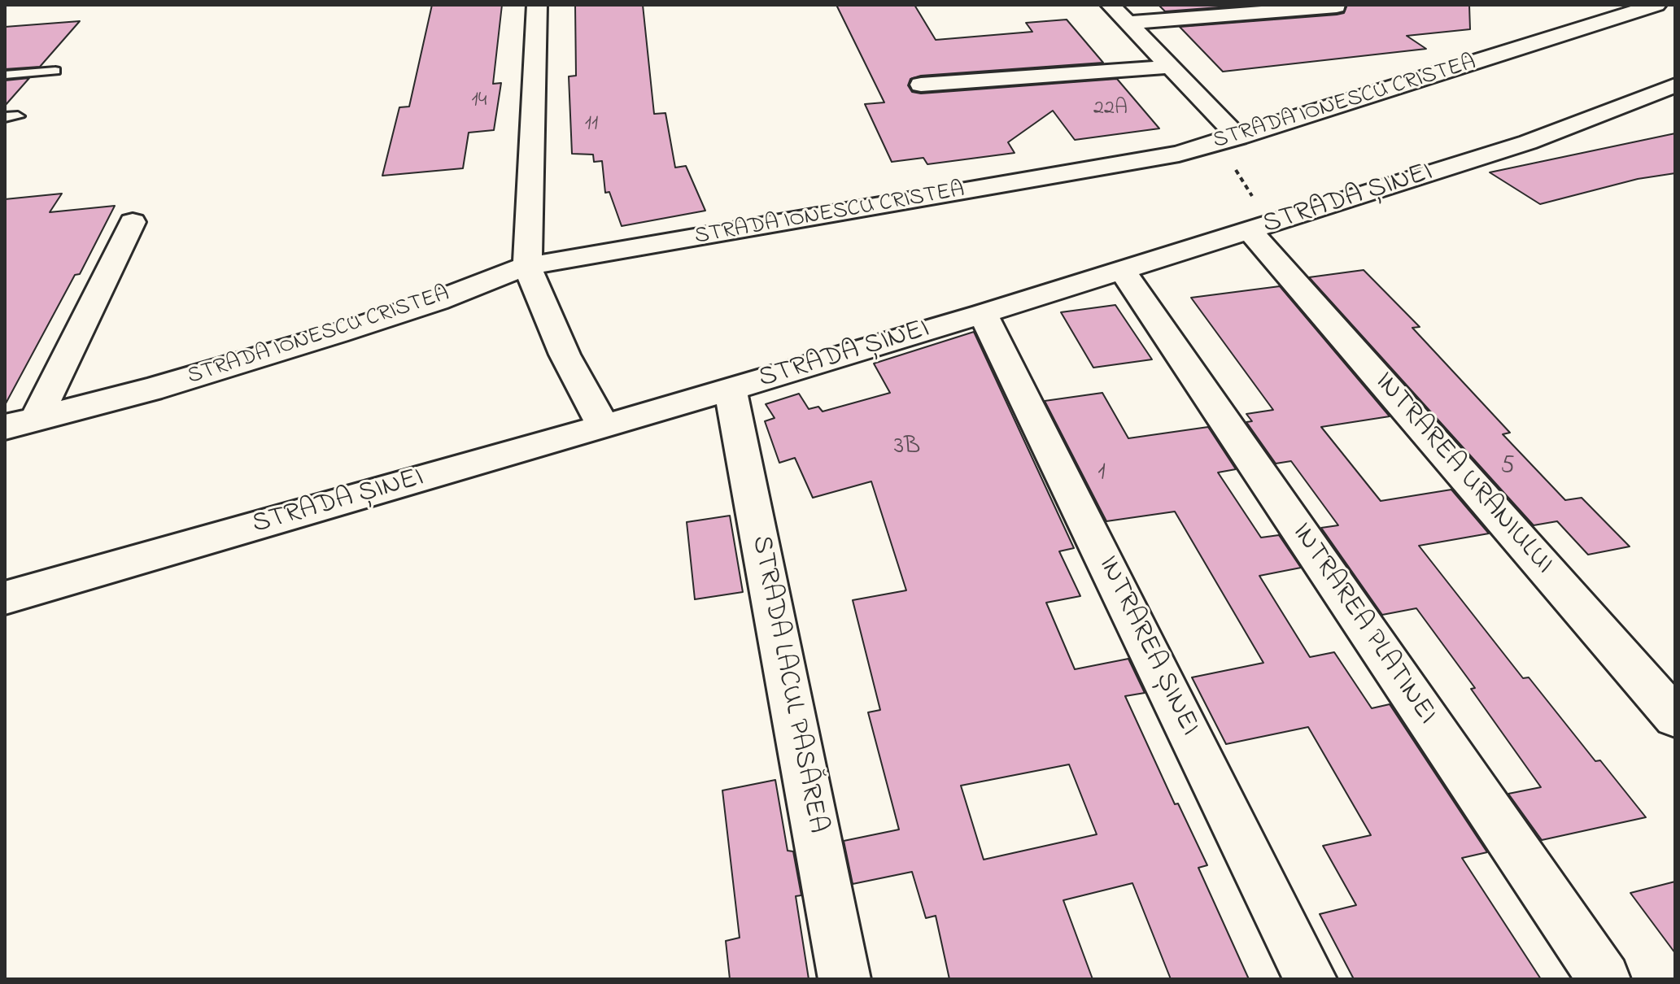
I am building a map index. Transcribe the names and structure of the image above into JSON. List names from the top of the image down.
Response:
{
  "streets": {
    "street": [
      "STRADA IONESCU CRISTEA",
      "STRADA ȘINEI",
      "INTRAREA URANIULUI",
      "INTRAREA PLATINEI",
      "INTRAREA ȘINEI",
      "STRADA LACUL PASĂREA"
    ]
  },
  "crossings": [
    ["STRADA ȘINEI", "INTRAREA URANIULUI"],
    ["STRADA ȘINEI", "INTRAREA PLATINEI"],
    ["STRADA ȘINEI", "INTRAREA ȘINEI"],
    ["STRADA ȘINEI", "STRADA LACUL PASĂREA"]
  ],
  "house_numbers": [
    "14",
    "22A",
    "11",
    "3B",
    "5",
    "1"
  ]
}
